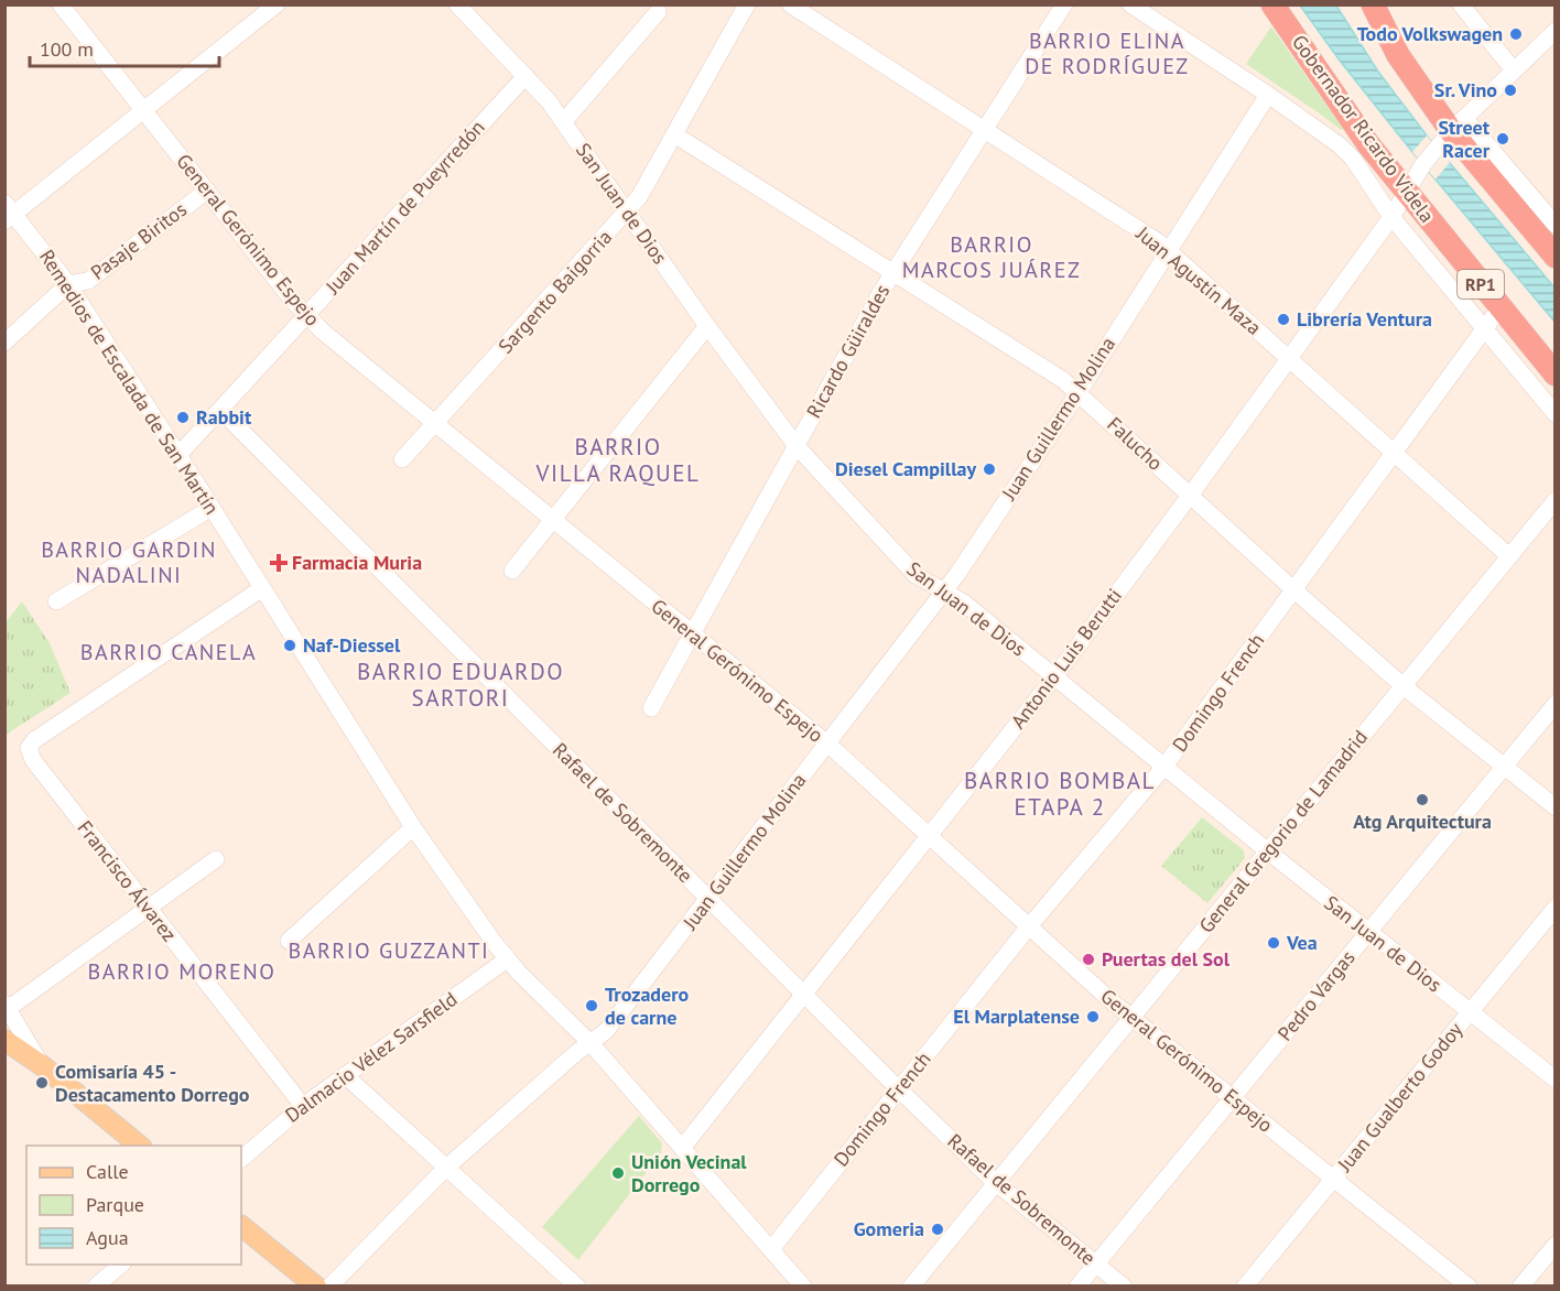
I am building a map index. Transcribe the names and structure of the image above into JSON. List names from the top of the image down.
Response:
{
  "streets": {
    "highway": ["Gobernador Ricardo Videla", "RP1"],
    "street": [
      "San Juan de Dios",
      "Juan Martín de Pueyrredón",
      "General Gerónimo Espejo",
      "Pasaje Biritos",
      "Juan Agustín Maza",
      "Sargento Baigorria",
      "Ricardo Güiraldes",
      "Remedios de Escalada de San Martín",
      "Juan Guillermo Molina",
      "Falucho",
      "Antonio Luis Berutti",
      "Domingo French",
      "Rafael de Sobremonte",
      "General Gregorio de Lamadrid",
      "Francisco Álvarez",
      "Pedro Vargas",
      "Dalmacio Vélez Sarsfield",
      "Juan Gualberto Godoy"
    ]
  },
  "crossings": [
    ["Gobernador Ricardo Videla", "Antonio Luis Berutti"],
    ["Gobernador Ricardo Videla", "Domingo French"],
    ["San Juan de Dios", "Juan Martín de Pueyrredón"],
    ["San Juan de Dios", "Sargento Baigorria"],
    ["San Juan de Dios", "Ricardo Güiraldes"],
    ["San Juan de Dios", "Juan Guillermo Molina"],
    ["San Juan de Dios", "Antonio Luis Berutti"],
    ["San Juan de Dios", "Domingo French"],
    ["San Juan de Dios", "General Gregorio de Lamadrid"],
    ["San Juan de Dios", "Pedro Vargas"],
    ["San Juan de Dios", "Juan Gualberto Godoy"],
    ["Juan Martín de Pueyrredón", "General Gerónimo Espejo"],
    ["Juan Martín de Pueyrredón", "Remedios de Escalada de San Martín"],
    ["Juan Martín de Pueyrredón", "Rafael de Sobremonte"],
    ["General Gerónimo Espejo", "Pasaje Biritos"],
    ["General Gerónimo Espejo", "Sargento Baigorria"],
    ["General Gerónimo Espejo", "Ricardo Güiraldes"],
    ["General Gerónimo Espejo", "Juan Guillermo Molina"],
    ["General Gerónimo Espejo", "Antonio Luis Berutti"],
    ["General Gerónimo Espejo", "Domingo French"],
    ["General Gerónimo Espejo", "General Gregorio de Lamadrid"],
    ["General Gerónimo Espejo", "Pedro Vargas"],
    ["General Gerónimo Espejo", "Juan Gualberto Godoy"],
    ["Pasaje Biritos", "Remedios de Escalada de San Martín"],
    ["Juan Agustín Maza", "Ricardo Güiraldes"],
    ["Juan Agustín Maza", "Juan Guillermo Molina"],
    ["Juan Agustín Maza", "Antonio Luis Berutti"],
    ["Juan Agustín Maza", "Domingo French"],
    ["Juan Agustín Maza", "General Gregorio de Lamadrid"],
    ["Sargento Baigorria", "Falucho"],
    ["Ricardo Güiraldes", "Falucho"],
    ["Remedios de Escalada de San Martín", "Juan Guillermo Molina"],
    ["Remedios de Escalada de San Martín", "Antonio Luis Berutti"],
    ["Remedios de Escalada de San Martín", "Domingo French"],
    ["Remedios de Escalada de San Martín", "Francisco Álvarez"],
    ["Remedios de Escalada de San Martín", "Dalmacio Vélez Sarsfield"],
    ["Juan Guillermo Molina", "Falucho"],
    ["Juan Guillermo Molina", "Rafael de Sobremonte"],
    ["Falucho", "Antonio Luis Berutti"],
    ["Falucho", "Domingo French"],
    ["Falucho", "General Gregorio de Lamadrid"],
    ["Falucho", "Pedro Vargas"],
    ["Antonio Luis Berutti", "Rafael de Sobremonte"],
    ["Domingo French", "Rafael de Sobremonte"],
    ["Rafael de Sobremonte", "General Gregorio de Lamadrid"],
    ["Rafael de Sobremonte", "Pedro Vargas"],
    ["Francisco Álvarez", "Dalmacio Vélez Sarsfield"]
  ],
  "districts": [
    "BARRIO ELINA DE RODRÍGUEZ",
    "BARRIO MARCOS JUÁREZ",
    "BARRIO VILLA RAQUEL",
    "BARRIO GARDIN NADALINI",
    "BARRIO CANELA",
    "BARRIO EDUARDO SARTORI",
    "BARRIO BOMBAL ETAPA 2",
    "BARRIO GUZZANTI",
    "BARRIO MORENO"
  ],
  "places": {
    "other": [
      "Todo Volkswagen",
      "Sr. Vino",
      "Street Racer",
      "Librería Ventura",
      "Rabbit",
      "Diesel Campillay",
      "Naf-Diessel",
      "Atg Arquitectura",
      "Vea",
      "Puertas del Sol",
      "Trozadero de carne",
      "El Marplatense",
      "Comisaría 45 - Destacamento Dorrego",
      "Unión Vecinal Dorrego",
      "Gomeria"
    ],
    "health": ["Farmacia Muria"]
  },
  "legend": ["Calle", "Parque", "Agua"],
  "scale_bar": "100 m"
}
